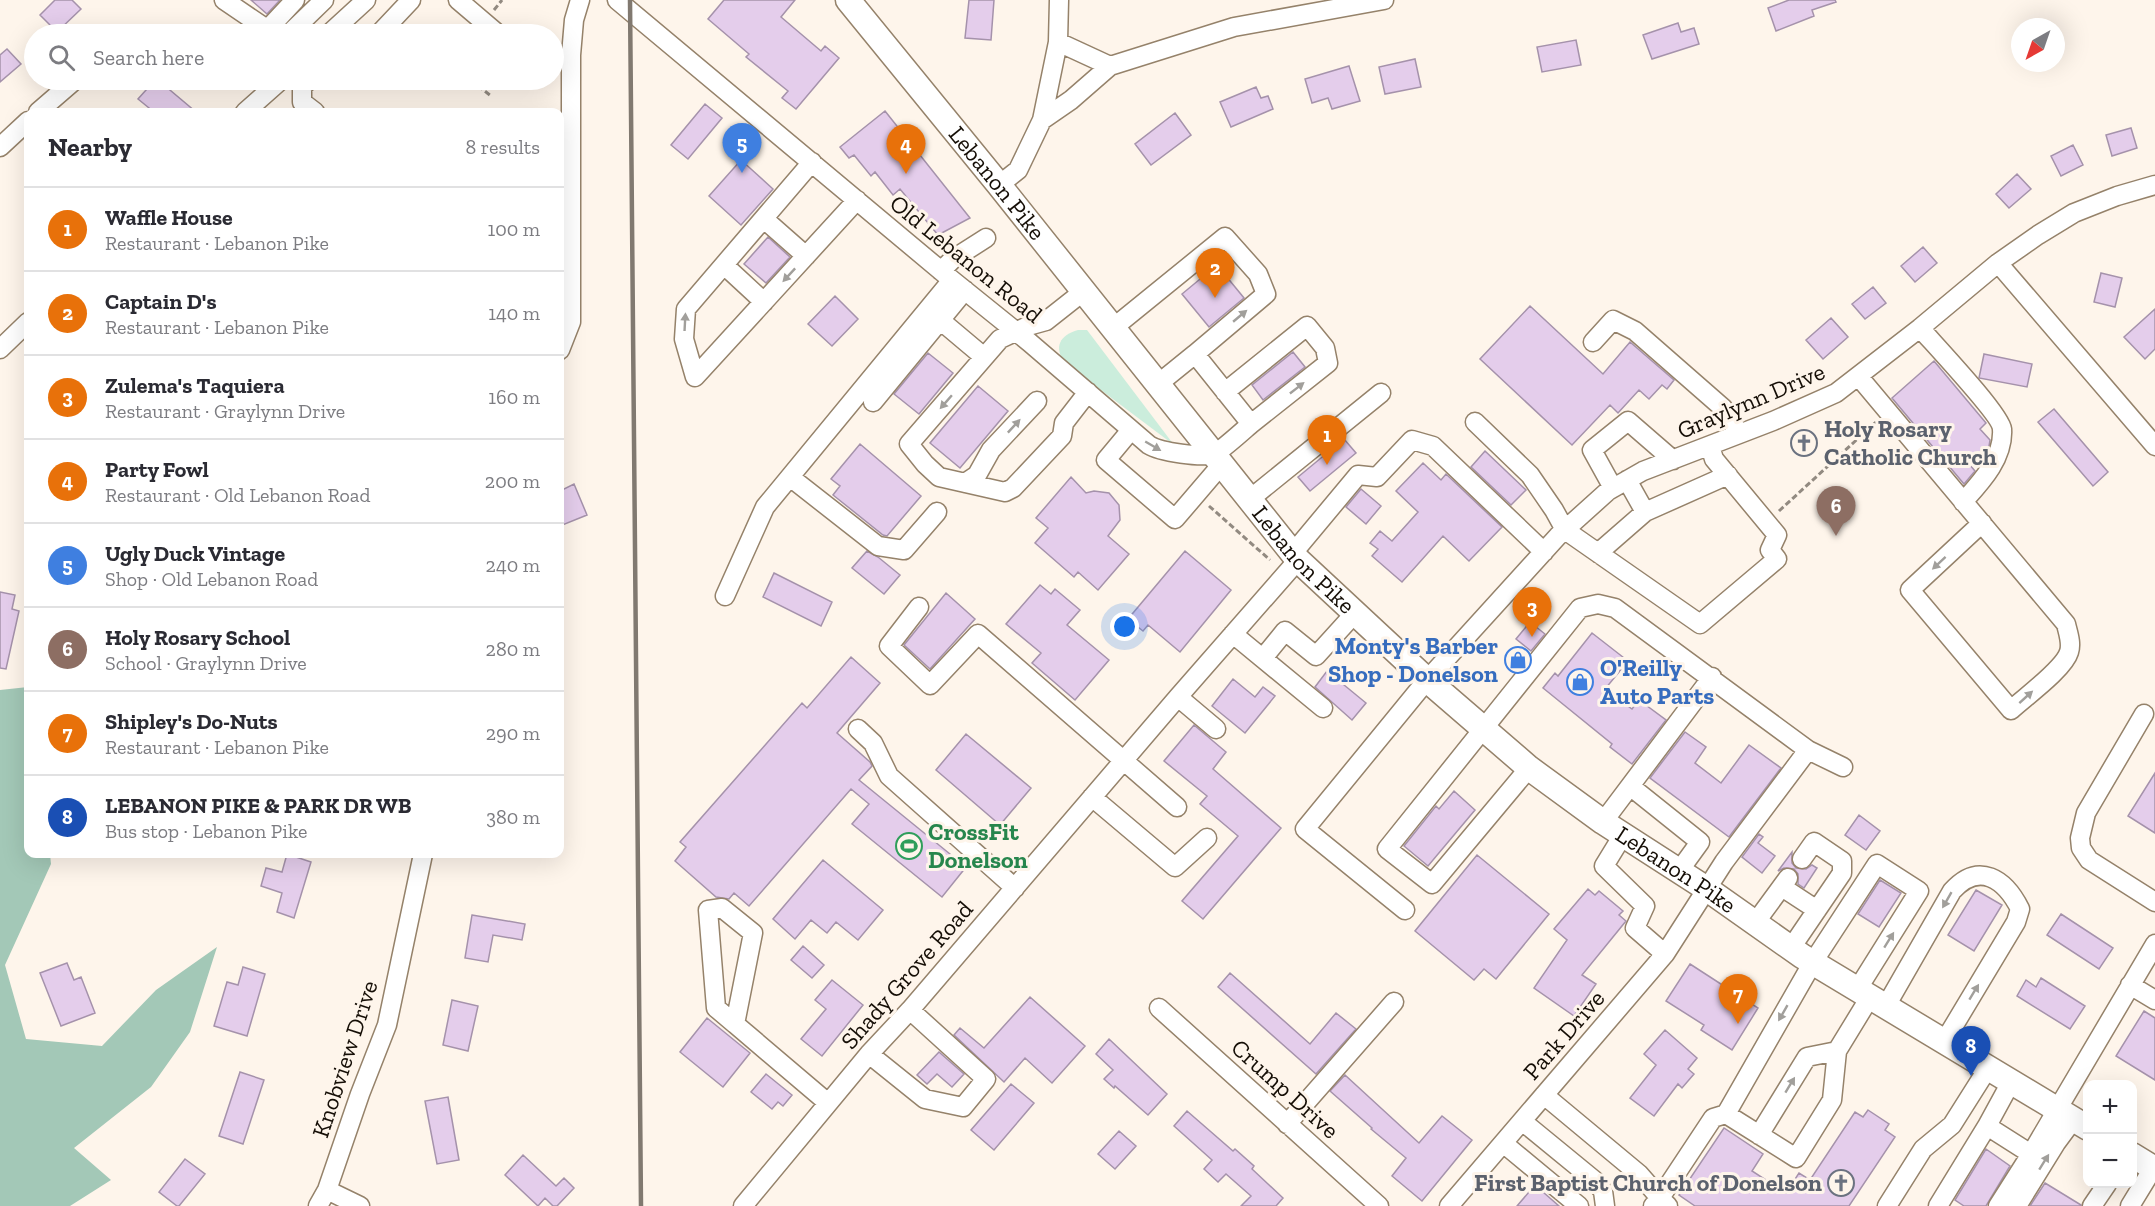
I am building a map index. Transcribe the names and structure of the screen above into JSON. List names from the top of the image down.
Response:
{
  "streets": {
    "main road": ["Lebanon Pike"],
    "street": [
      "Old Lebanon Road",
      "Graylynn Drive",
      "Shady Grove Road",
      "Park Drive",
      "Knobview Drive",
      "Crump Drive"
    ]
  },
  "crossings": [
    ["Lebanon Pike", "Old Lebanon Road"],
    ["Lebanon Pike", "Graylynn Drive"],
    ["Lebanon Pike", "Shady Grove Road"],
    ["Lebanon Pike", "Park Drive"],
    ["Graylynn Drive", "Shady Grove Road"]
  ],
  "places": {
    "church": ["Holy Rosary Catholic Church", "First Baptist Church of Donelson"],
    "shop": ["Monty's Barber Shop - Donelson", "O'Reilly Auto Parts"],
    "sports": ["CrossFit Donelson"]
  },
  "north": "bottom left",
  "page": {
    "search": "Search here",
    "heading": ["Nearby", "8 results"],
    "pins": [
      "5",
      "4",
      "2",
      "1",
      "6",
      "3",
      "7",
      "8"
    ],
    "list": [
      {
        "mark": "1",
        "name": "Waffle House",
        "note": "Restaurant · Lebanon Pike",
        "value": "100 m"
      },
      {
        "mark": "2",
        "name": "Captain D's",
        "note": "Restaurant · Lebanon Pike",
        "value": "140 m"
      },
      {
        "mark": "3",
        "name": "Zulema's Taquiera",
        "note": "Restaurant · Graylynn Drive",
        "value": "160 m"
      },
      {
        "mark": "4",
        "name": "Party Fowl",
        "note": "Restaurant · Old Lebanon Road",
        "value": "200 m"
      },
      {
        "mark": "5",
        "name": "Ugly Duck Vintage",
        "note": "Shop · Old Lebanon Road",
        "value": "240 m"
      },
      {
        "mark": "6",
        "name": "Holy Rosary School",
        "note": "School · Graylynn Drive",
        "value": "280 m"
      },
      {
        "mark": "7",
        "name": "Shipley's Do-Nuts",
        "note": "Restaurant · Lebanon Pike",
        "value": "290 m"
      },
      {
        "mark": "8",
        "name": "LEBANON PIKE & PARK DR WB",
        "note": "Bus stop · Lebanon Pike",
        "value": "380 m"
      }
    ],
    "map_buttons": ["+", "−"]
  }
}
